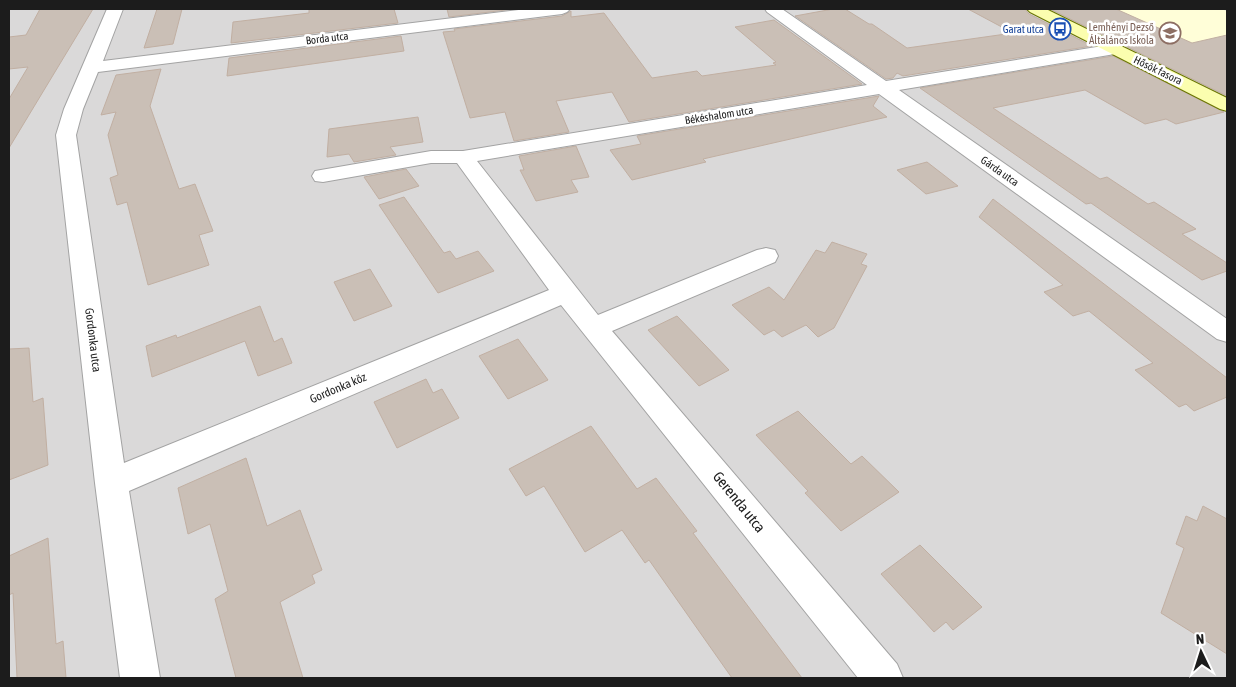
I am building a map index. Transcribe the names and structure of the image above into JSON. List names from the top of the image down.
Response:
{
  "streets": {
    "street": [
      "Borda utca",
      "Hősök fasora",
      "Békéshalom utca",
      "Gárda utca",
      "Gordonka utca",
      "Gordonka köz",
      "Gerenda utca"
    ]
  },
  "crossings": [
    ["Borda utca", "Gordonka utca"],
    ["Hősök fasora", "Békéshalom utca"],
    ["Békéshalom utca", "Gárda utca"],
    ["Békéshalom utca", "Gerenda utca"],
    ["Gordonka utca", "Gordonka köz"],
    ["Gordonka köz", "Gerenda utca"]
  ],
  "places": {
    "bus stop": ["Garat utca"],
    "school or university": ["Lemhényi Dezső Általános Iskola"]
  },
  "north": "top"
}
